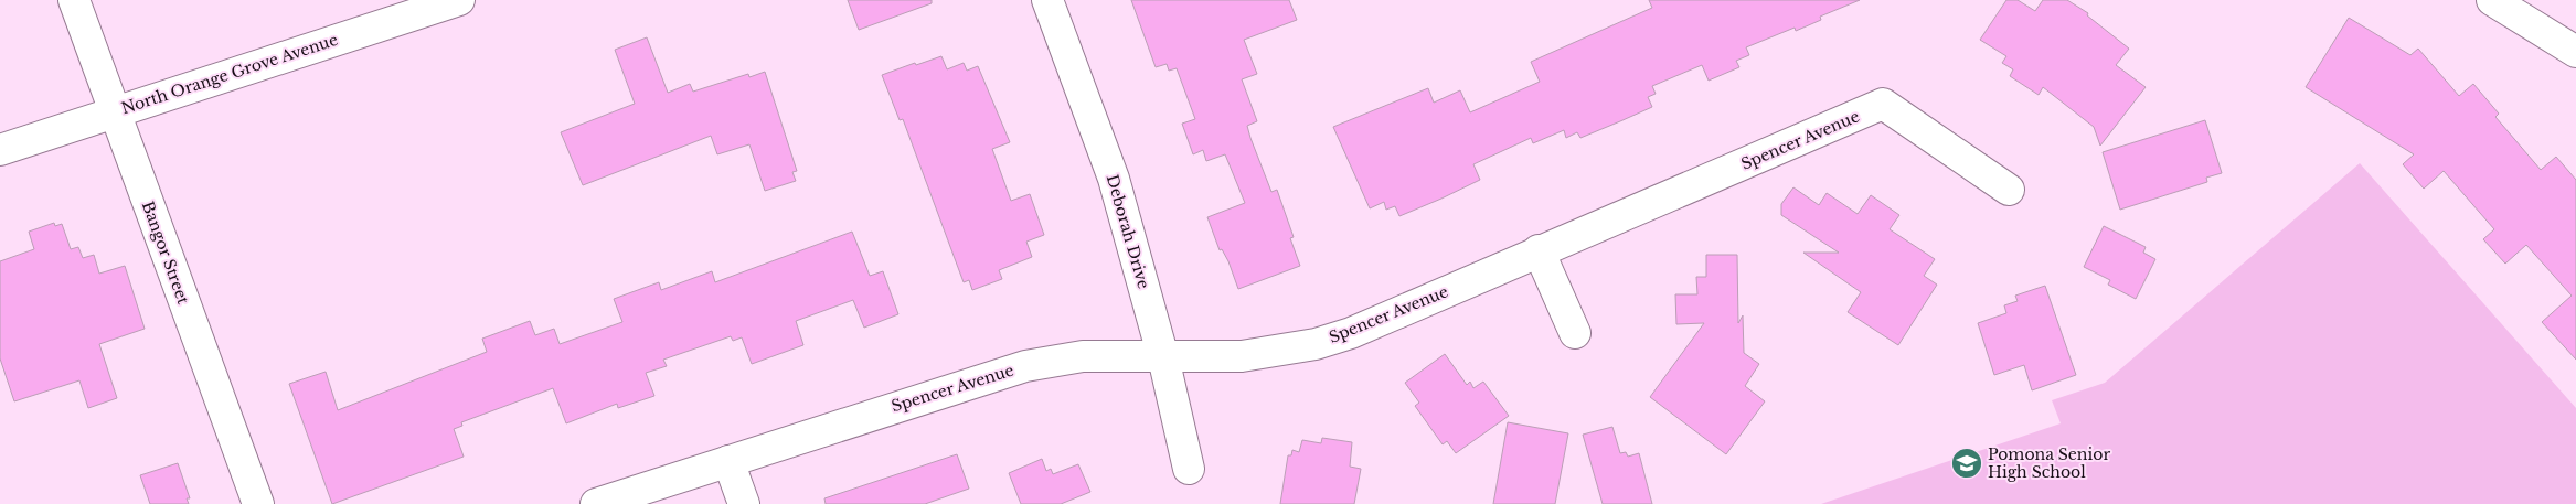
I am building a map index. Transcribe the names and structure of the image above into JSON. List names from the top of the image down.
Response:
{
  "streets": {
    "street": [
      "North Orange Grove Avenue",
      "Spencer Avenue",
      "Deborah Drive",
      "Bangor Street"
    ]
  },
  "crossings": [
    ["North Orange Grove Avenue", "Bangor Street"],
    ["Spencer Avenue", "Deborah Drive"]
  ],
  "places": {
    "school or university": ["Pomona Senior High School"]
  }
}
